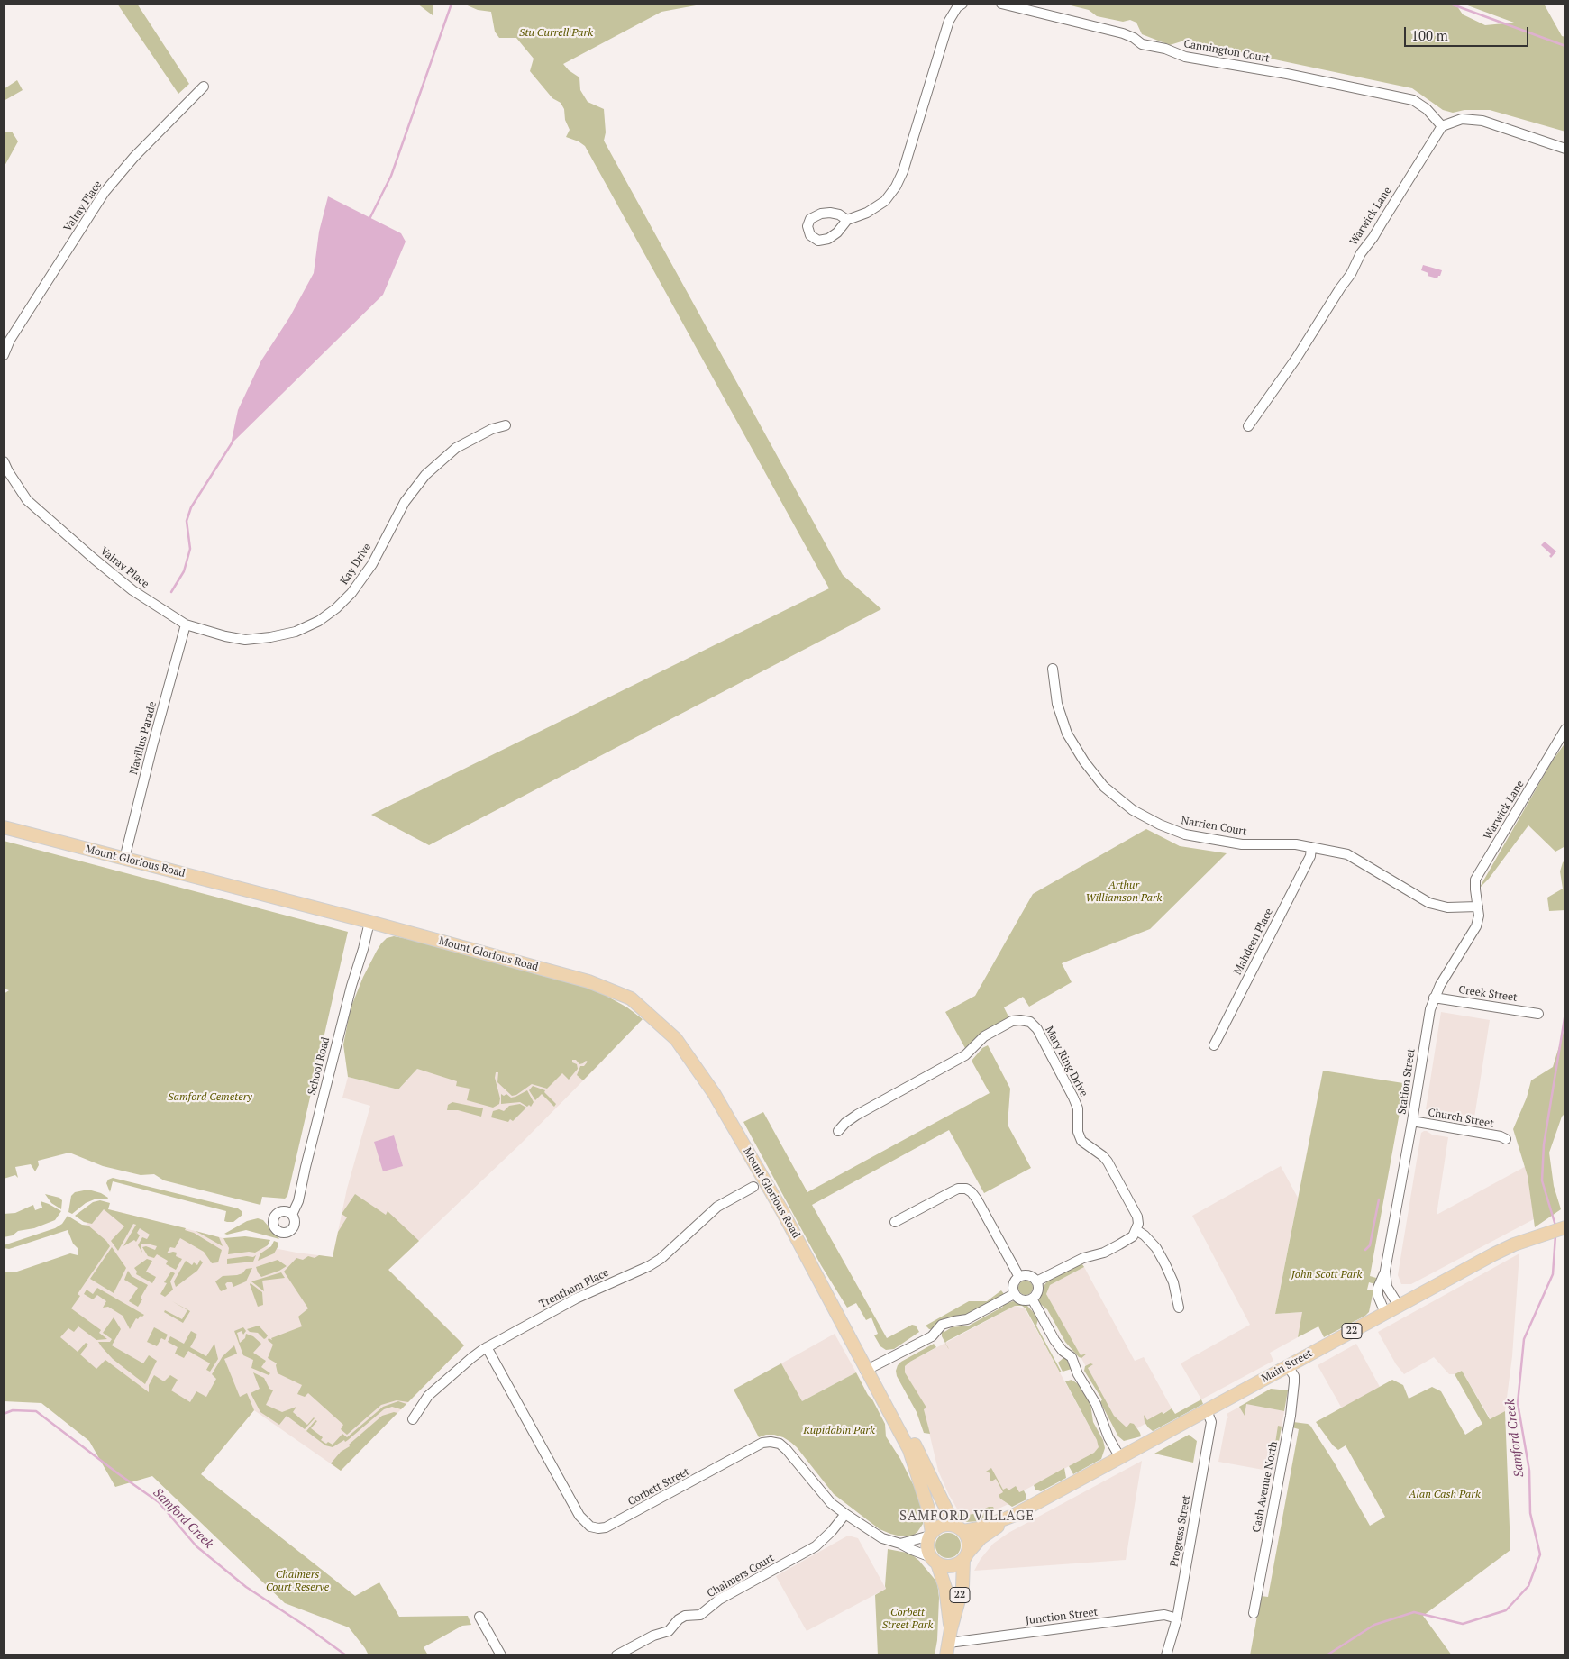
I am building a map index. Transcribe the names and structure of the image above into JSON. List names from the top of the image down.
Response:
{
  "streets": {
    "main road": ["Mount Glorious Road", "22", "Main Street"],
    "street": [
      "Cannington Court",
      "Valray Place",
      "Warwick Lane",
      "Kay Drive",
      "Navillus Parade",
      "Narrien Court",
      "Mahdeen Place",
      "Creek Street",
      "Mary Ring Drive",
      "School Road",
      "Station Street",
      "Church Street",
      "Trentham Place",
      "Corbett Street",
      "Cash Avenue North",
      "Progress Street",
      "Chalmers Court",
      "Junction Street"
    ]
  },
  "crossings": [
    ["Cannington Court", "Warwick Lane"],
    ["Valray Place", "Kay Drive"],
    ["Valray Place", "Navillus Parade"],
    ["Warwick Lane", "Narrien Court"],
    ["Warwick Lane", "Station Street"],
    ["Kay Drive", "Navillus Parade"],
    ["Navillus Parade", "Mount Glorious Road"],
    ["Narrien Court", "Mahdeen Place"],
    ["Narrien Court", "Station Street"],
    ["Mount Glorious Road", "School Road"],
    ["Mount Glorious Road", "22"],
    ["Mount Glorious Road", "Main Street"],
    ["Mount Glorious Road", "Corbett Street"],
    ["Creek Street", "Station Street"],
    ["Station Street", "Church Street"],
    ["Station Street", "Main Street"],
    ["Trentham Place", "Corbett Street"],
    ["22", "Main Street"],
    ["22", "Corbett Street"],
    ["22", "Junction Street"],
    ["Main Street", "Corbett Street"],
    ["Main Street", "Cash Avenue North"],
    ["Main Street", "Progress Street"],
    ["Corbett Street", "Chalmers Court"],
    ["Progress Street", "Junction Street"]
  ],
  "districts": ["SAMFORD VILLAGE"],
  "water": ["Samford Creek"],
  "parks": [
    "Stu Currell Park",
    "Arthur Williamson Park",
    "Samford Cemetery",
    "John Scott Park",
    "Kupidabin Park",
    "Alan Cash Park",
    "Chalmers Court Reserve",
    "Corbett Street Park"
  ],
  "scale_bar": "100 m"
}
